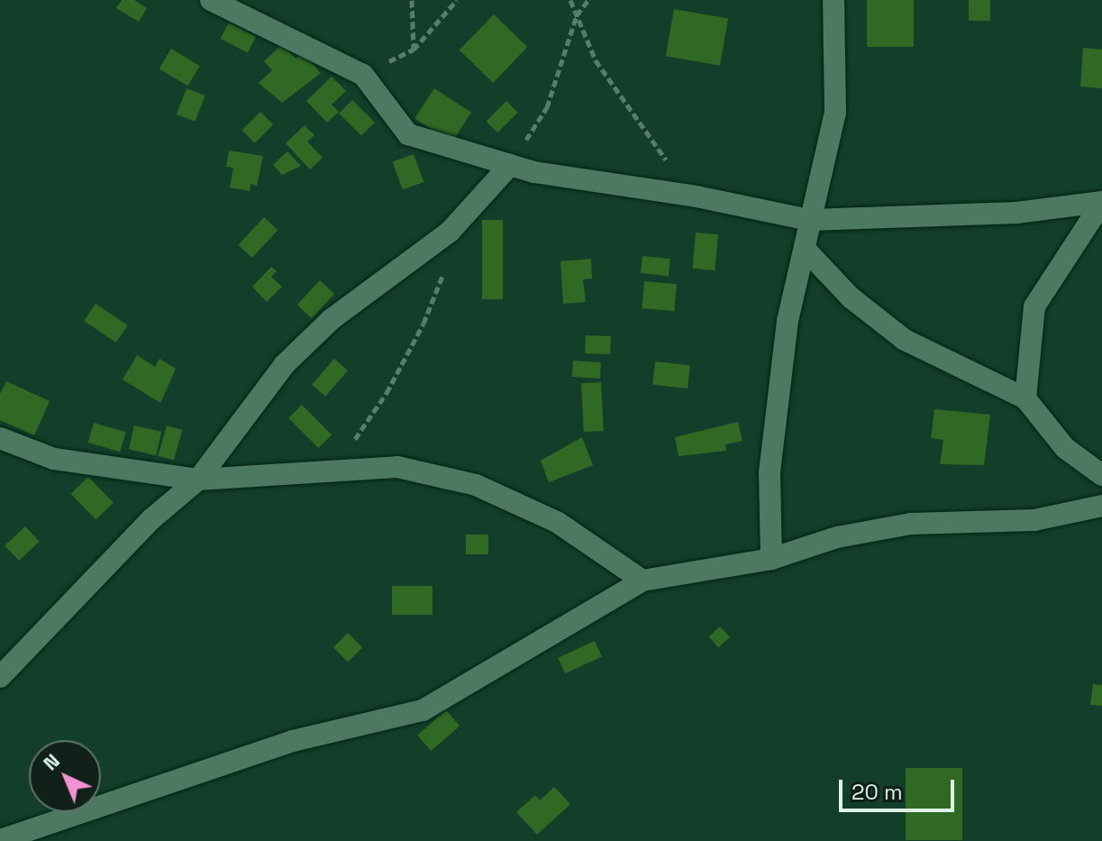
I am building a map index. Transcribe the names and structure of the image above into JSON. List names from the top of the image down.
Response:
{
  "scale_bar": "20 m",
  "north": "top left"
}
